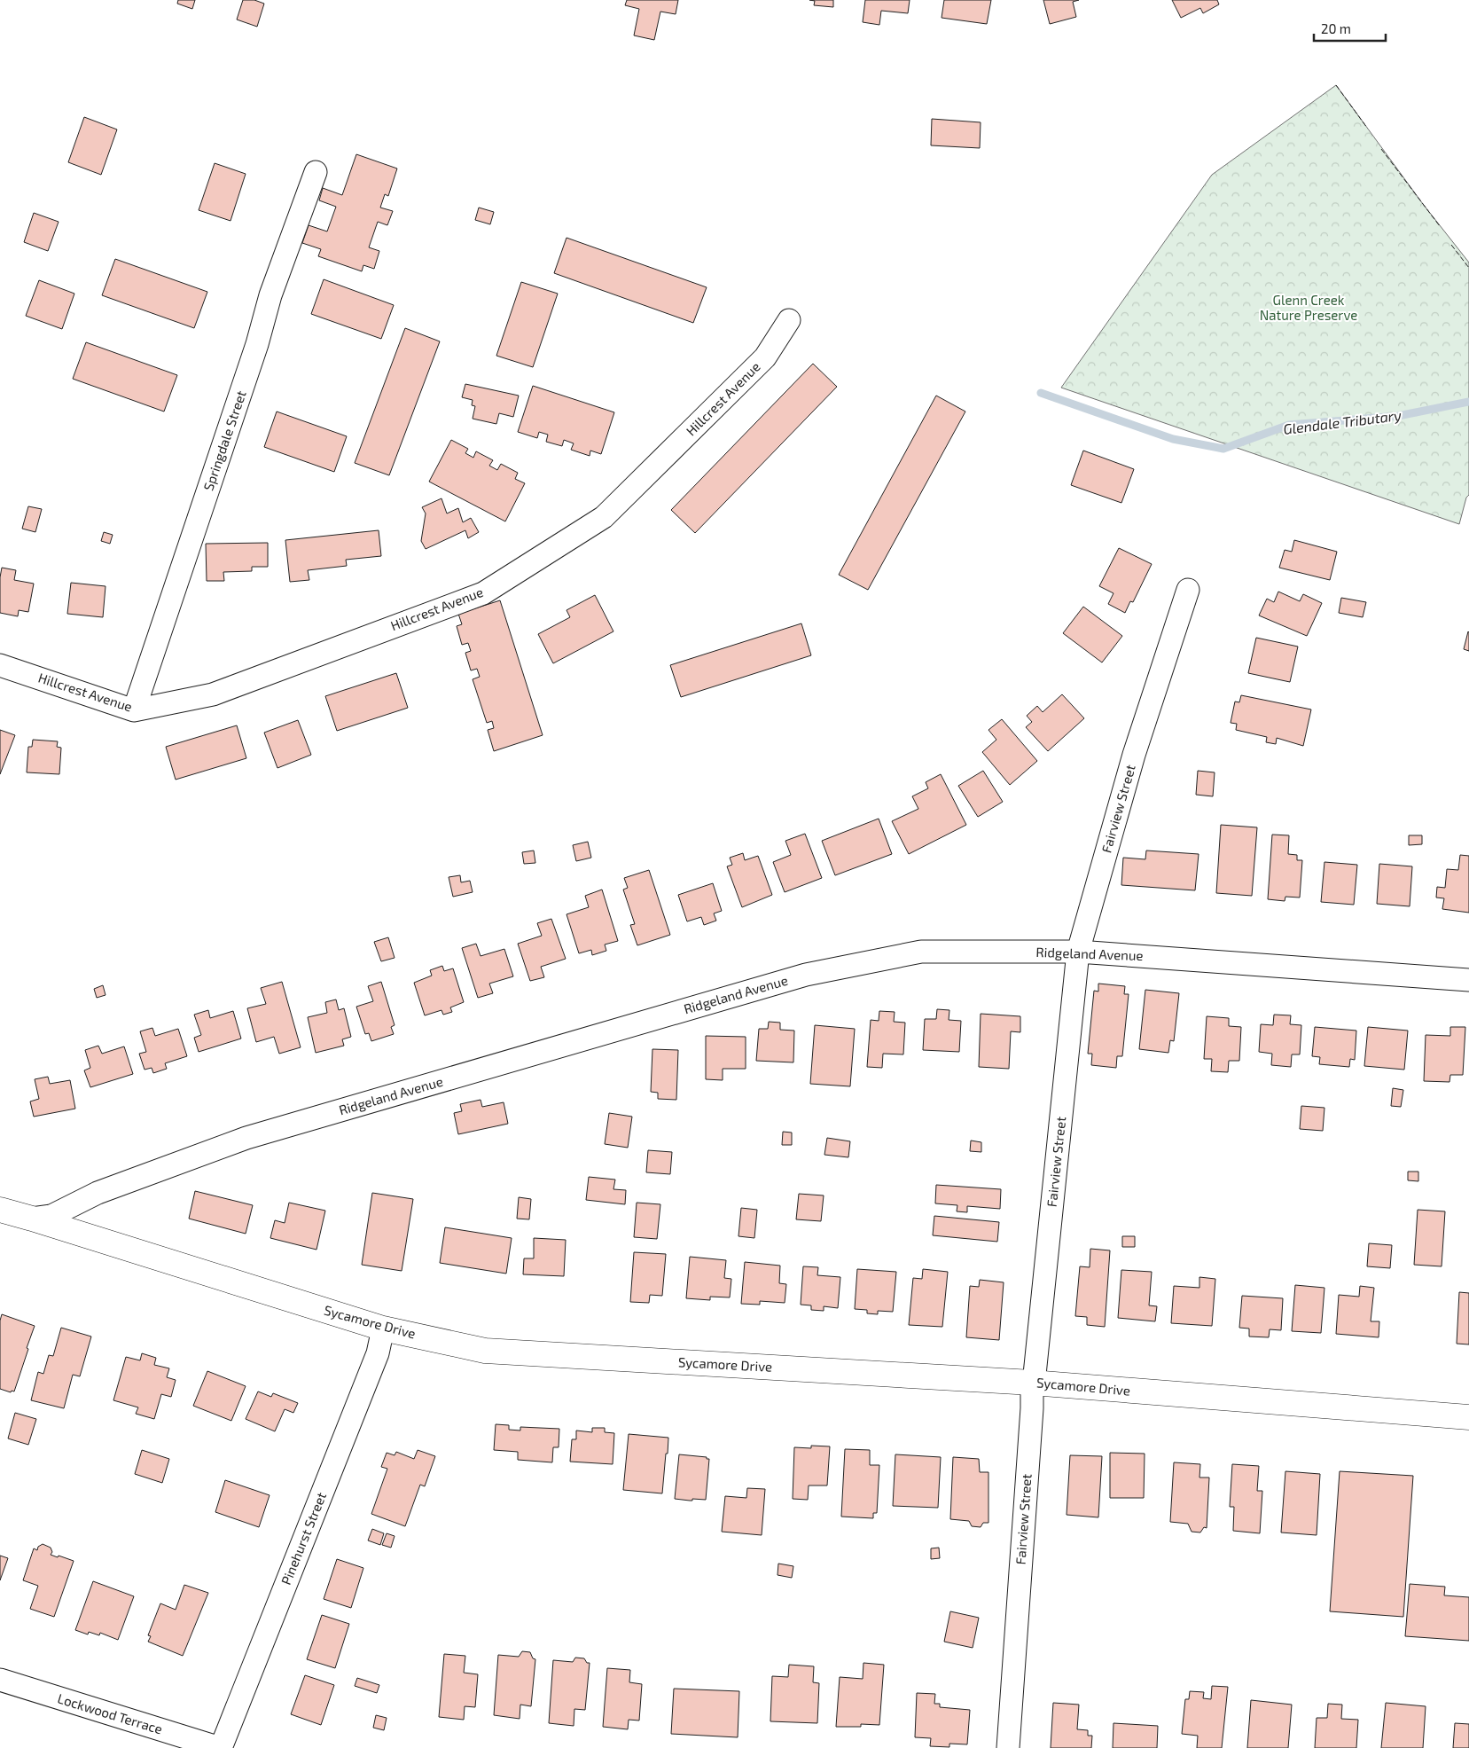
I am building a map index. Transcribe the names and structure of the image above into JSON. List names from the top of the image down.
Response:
{
  "streets": {
    "street": [
      "Hillcrest Avenue",
      "Springdale Street",
      "Fairview Street",
      "Ridgeland Avenue",
      "Sycamore Drive",
      "Pinehurst Street",
      "Lockwood Terrace"
    ]
  },
  "crossings": [
    ["Hillcrest Avenue", "Springdale Street"],
    ["Fairview Street", "Ridgeland Avenue"],
    ["Fairview Street", "Sycamore Drive"],
    ["Ridgeland Avenue", "Sycamore Drive"],
    ["Sycamore Drive", "Pinehurst Street"],
    ["Pinehurst Street", "Lockwood Terrace"]
  ],
  "water": ["Glendale Tributary"],
  "parks": ["Glenn Creek Nature Preserve"],
  "scale_bar": "20 m"
}
